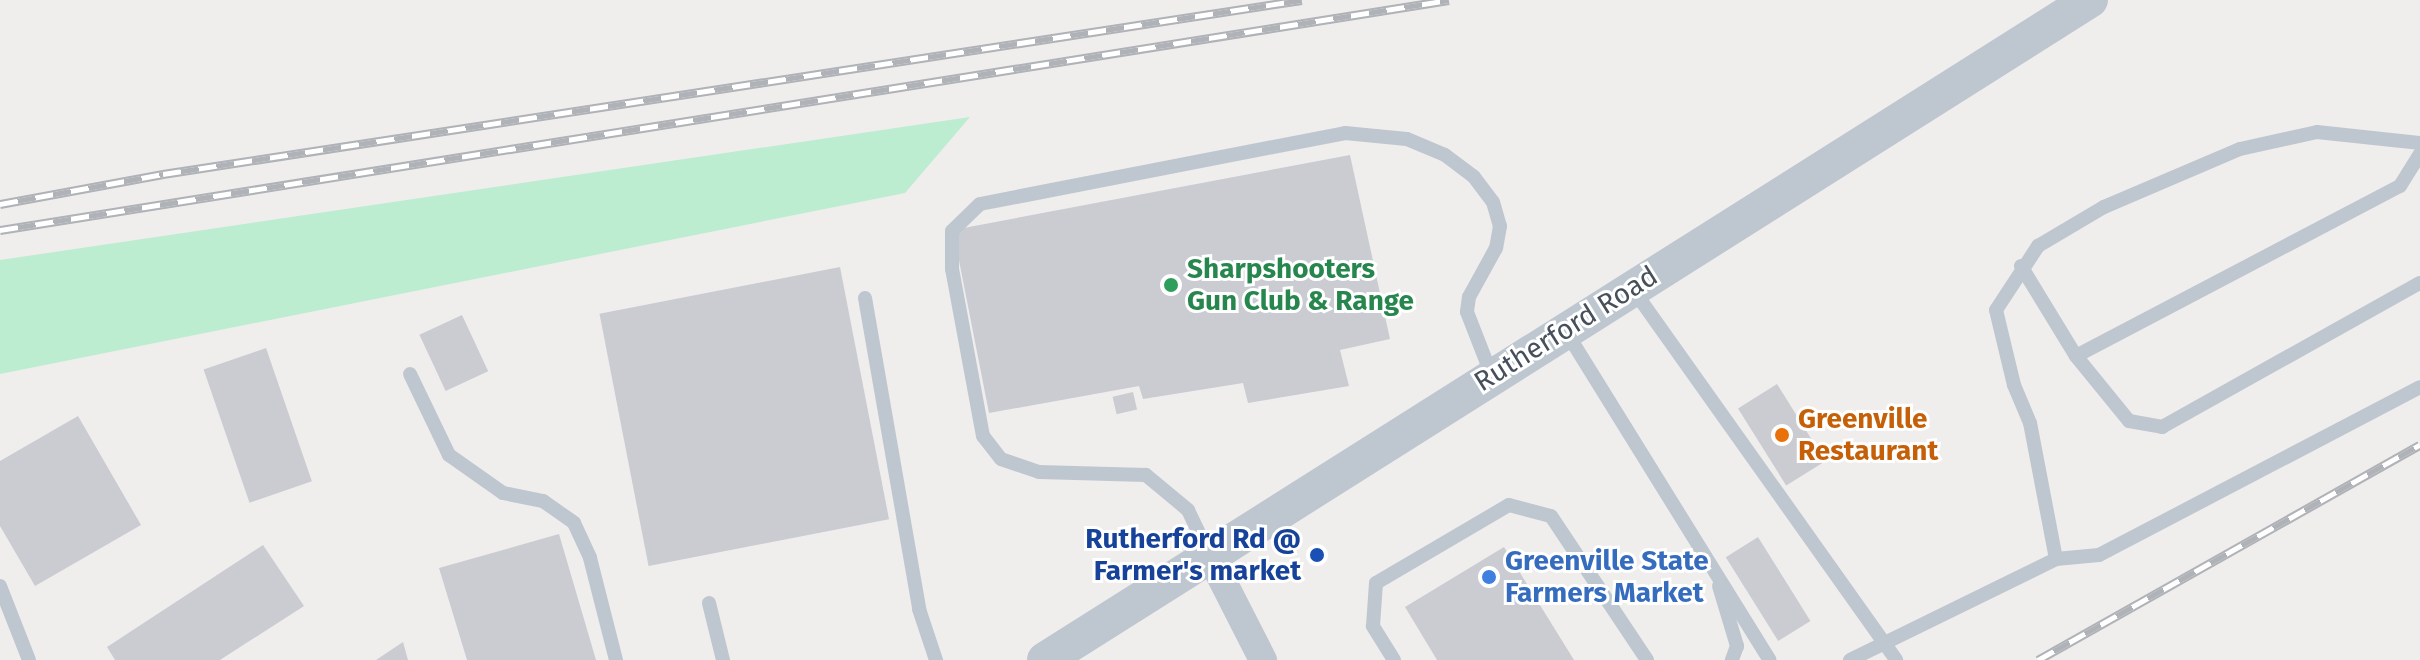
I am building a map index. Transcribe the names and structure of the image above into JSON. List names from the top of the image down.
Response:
{
  "streets": {
    "street": ["Rutherford Road"]
  },
  "places": [
    "Sharpshooters Gun Club & Range",
    "Greenville Restaurant",
    "Rutherford Rd @ Farmer's market",
    "Greenville State Farmers Market"
  ]
}
